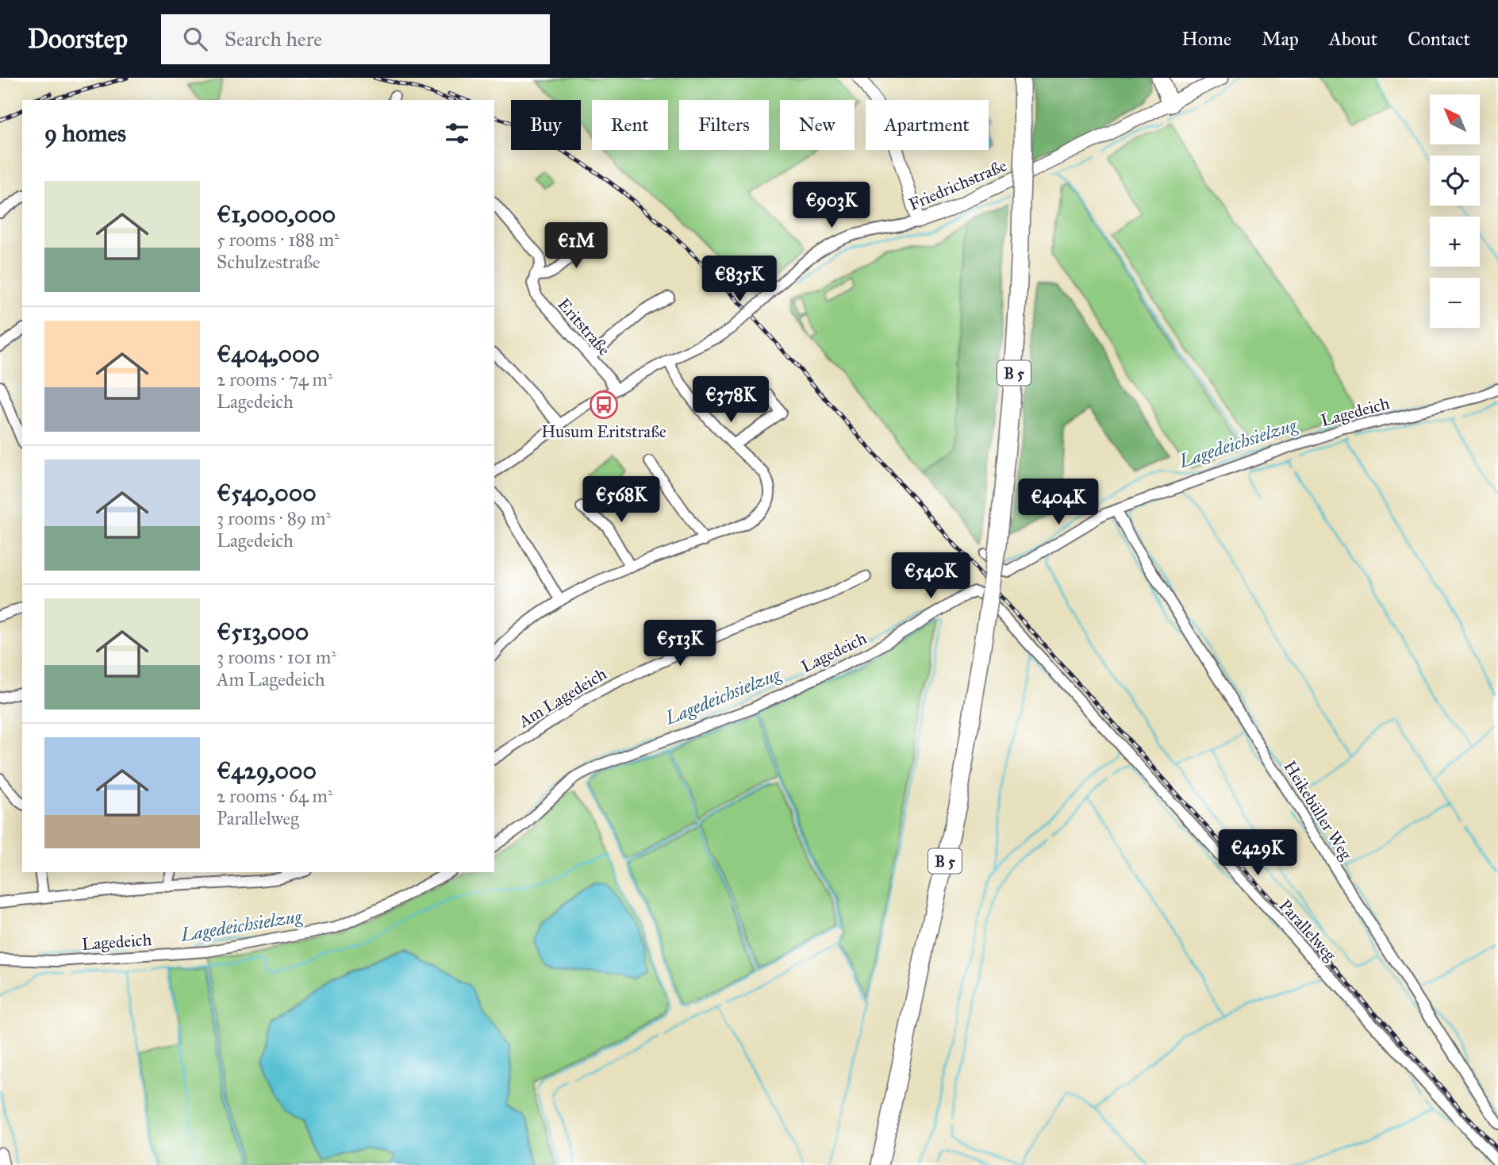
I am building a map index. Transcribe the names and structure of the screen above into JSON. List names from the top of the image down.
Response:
{
  "streets": {
    "highway": ["B 5"],
    "street": [
      "Friedrichstraße",
      "Eritstraße",
      "Lagedeich",
      "Am Lagedeich",
      "Heikebüller Weg",
      "Parallelweg"
    ]
  },
  "crossings": [
    ["Friedrichstraße", "Eritstraße"],
    ["B 5", "Lagedeich"],
    ["Lagedeich", "Heikebüller Weg"],
    ["Lagedeich", "Parallelweg"]
  ],
  "water": ["Lagedeichsielzug"],
  "places": {
    "bus stop": ["Husum Eritstraße"]
  },
  "north": "top left",
  "page": {
    "header": "Doorstep",
    "search": "Search here",
    "nav": [
      "Home",
      "Map",
      "About",
      "Contact"
    ],
    "map_buttons": ["+", "−"],
    "chip": [
      "Buy",
      "Rent",
      "Filters",
      "New",
      "Apartment"
    ],
    "heading": "9 homes",
    "list": [
      {
        "name": "€1,000,000",
        "note": "5 rooms · 188 m² · Schulzestraße"
      },
      {
        "name": "€404,000",
        "note": "2 rooms · 74 m² · Lagedeich"
      },
      {
        "name": "€540,000",
        "note": "3 rooms · 89 m² · Lagedeich"
      },
      {
        "name": "€513,000",
        "note": "3 rooms · 101 m² · Am Lagedeich"
      },
      {
        "name": "€429,000",
        "note": "2 rooms · 64 m² · Parallelweg"
      }
    ],
    "price": [
      "€903K",
      "€1M",
      "€835K",
      "€378K",
      "€568K",
      "€404K",
      "€540K",
      "€513K",
      "€429K"
    ]
  }
}
